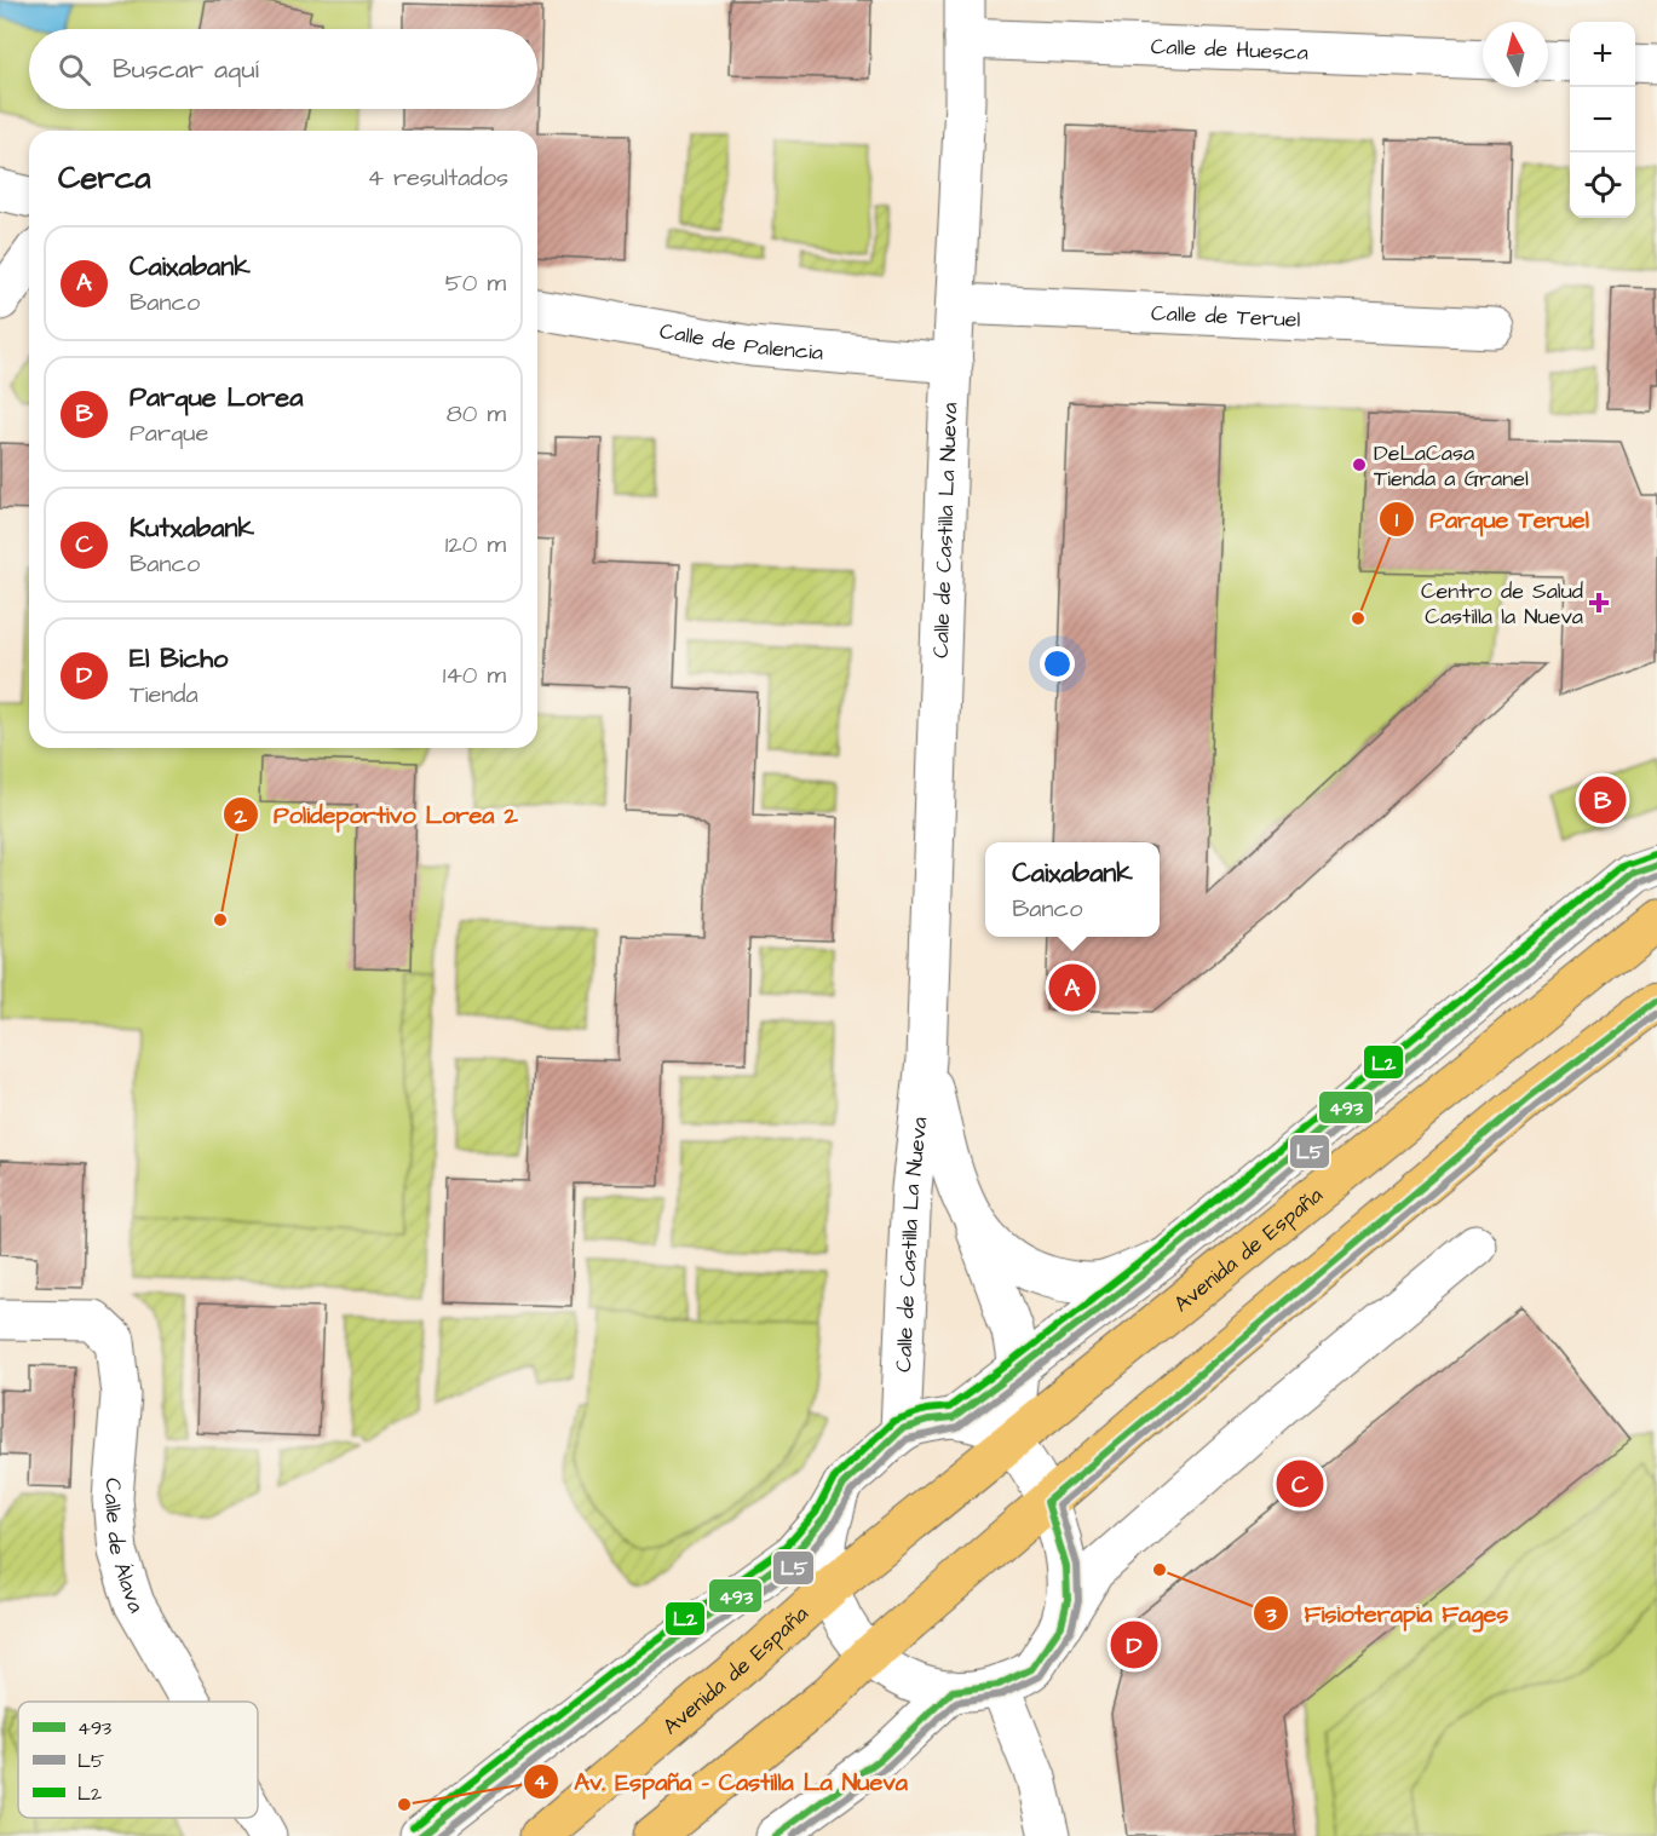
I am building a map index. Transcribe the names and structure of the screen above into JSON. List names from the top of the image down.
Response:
{
  "streets": {
    "main road": ["Avenida de España"],
    "street": [
      "Calle de Huesca",
      "Calle de Teruel",
      "Calle de Palencia",
      "Calle de Castilla La Nueva",
      "Calle de Álava"
    ]
  },
  "crossings": [
    ["Calle de Huesca", "Calle de Castilla La Nueva"],
    ["Calle de Teruel", "Calle de Castilla La Nueva"],
    ["Calle de Palencia", "Calle de Castilla La Nueva"],
    ["Calle de Castilla La Nueva", "Avenida de España"]
  ],
  "places": {
    "other": [
      "DeLaCasa Tienda a Granel",
      "Parque Teruel",
      "Polideportivo Lorea 2",
      "Fisioterapia Fages",
      "Av. España - Castilla La Nueva"
    ],
    "health": ["Centro de Salud Castilla la Nueva"]
  },
  "lines": ["transit line L2", "transit line 493", "transit line L5"],
  "legend": ["493", "L5", "L2"],
  "north": "top",
  "page": {
    "map_buttons": ["+", "−"],
    "search": "Buscar aquí",
    "heading": ["Cerca", "4 resultados"],
    "list": [
      {
        "mark": "A",
        "name": "Caixabank",
        "note": "Banco",
        "value": "50 m"
      },
      {
        "mark": "B",
        "name": "Parque Lorea",
        "note": "Parque",
        "value": "80 m"
      },
      {
        "mark": "C",
        "name": "Kutxabank",
        "note": "Banco",
        "value": "120 m"
      },
      {
        "mark": "D",
        "name": "El Bicho",
        "note": "Tienda",
        "value": "140 m"
      }
    ],
    "pins": [
      "B",
      "A",
      "C",
      "D"
    ],
    "popup": ["Caixabank", "Banco"]
  }
}
